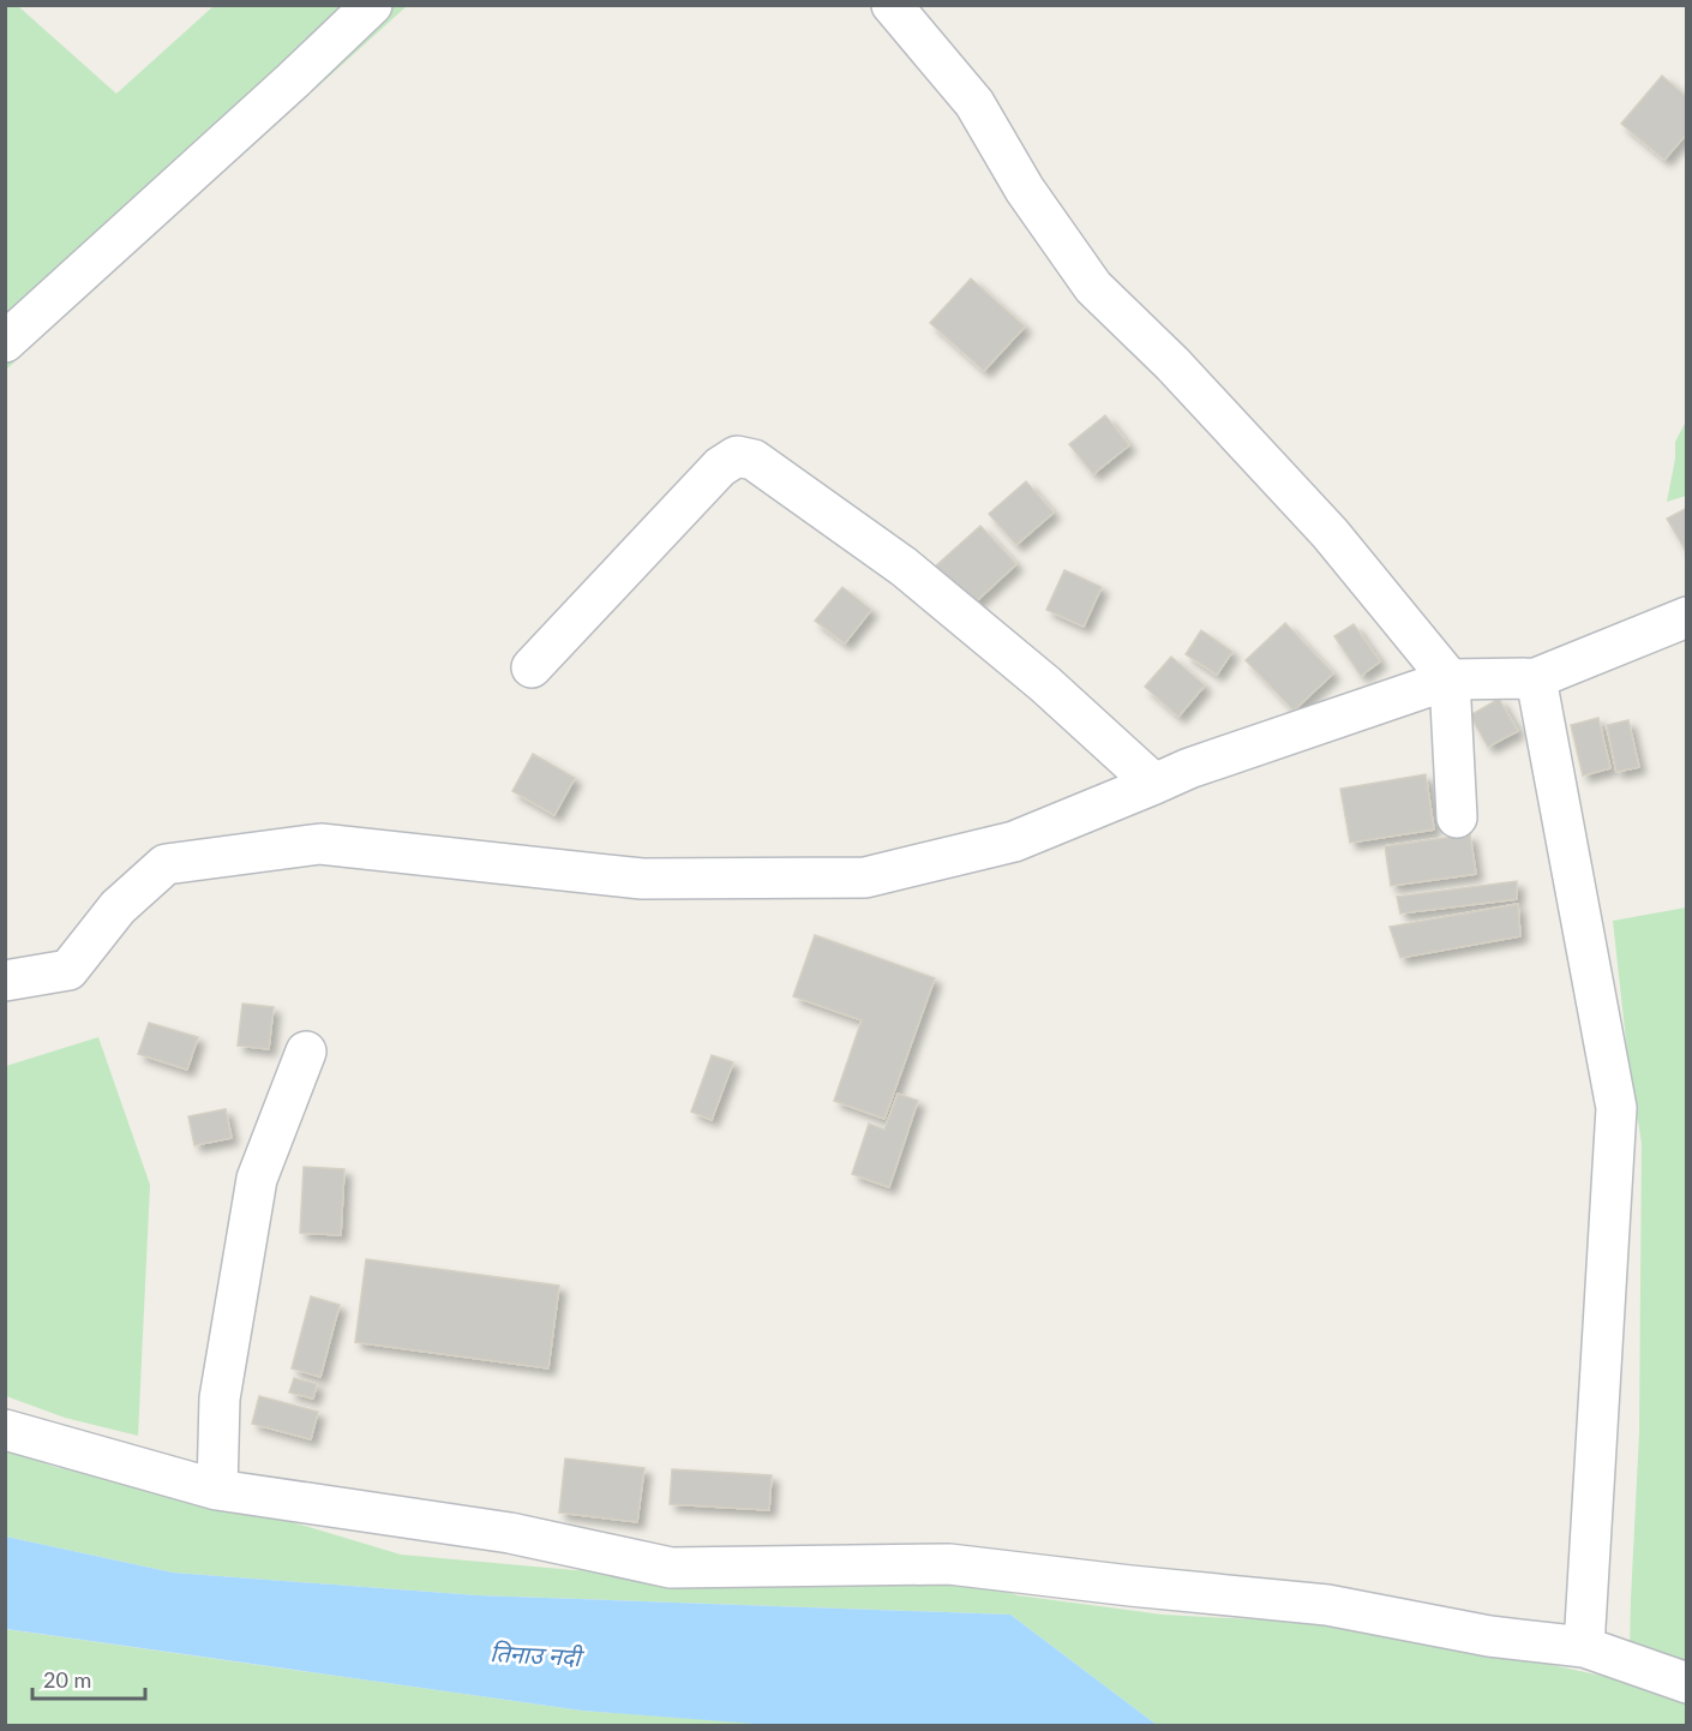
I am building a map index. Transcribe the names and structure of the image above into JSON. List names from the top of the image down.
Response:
{
  "water": ["तिनाउ नदी"],
  "scale_bar": "20 m"
}
